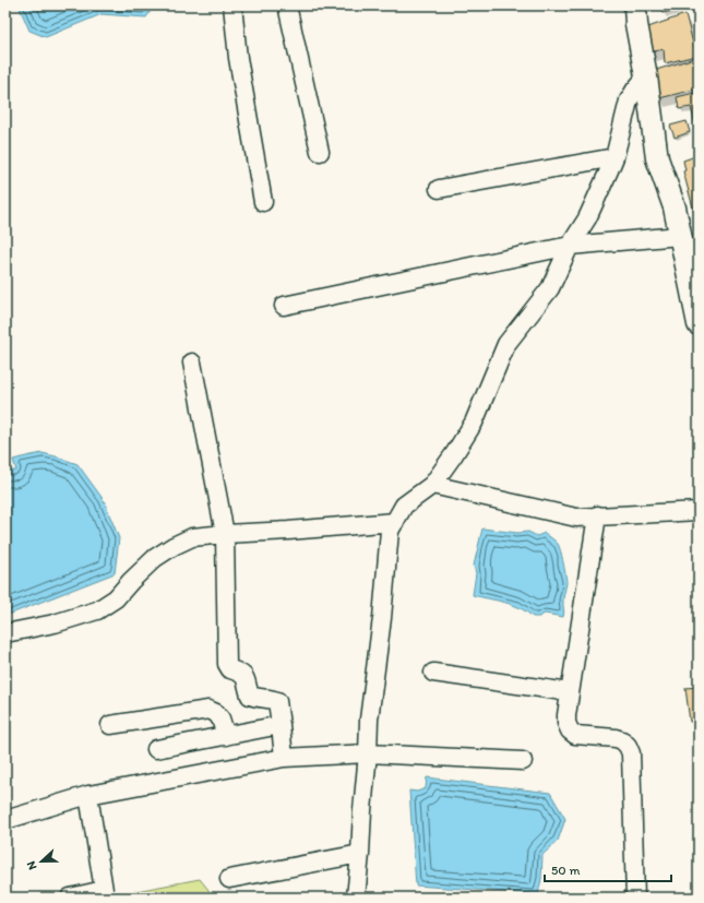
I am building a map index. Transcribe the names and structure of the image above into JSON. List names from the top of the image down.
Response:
{
  "scale_bar": "50 m",
  "north": "left"
}
